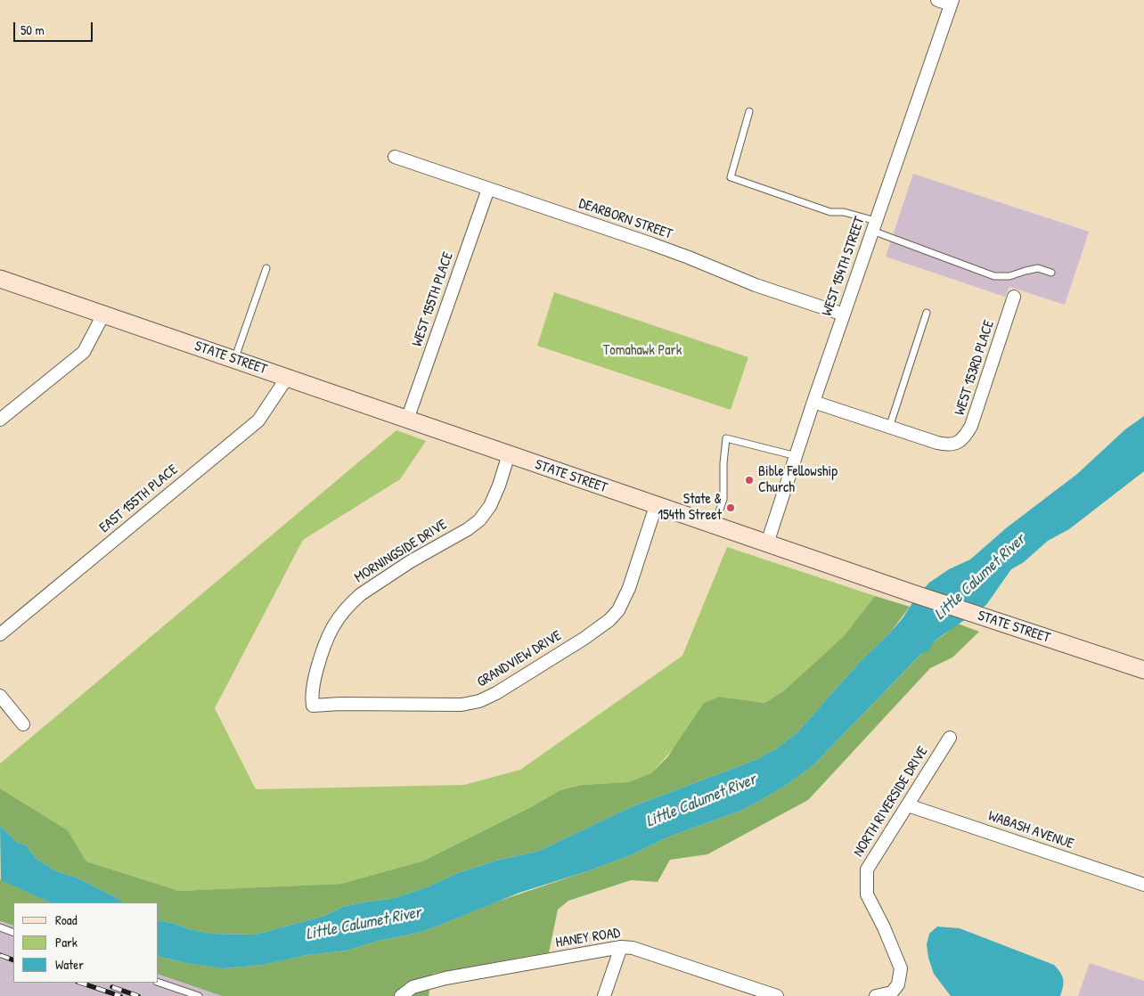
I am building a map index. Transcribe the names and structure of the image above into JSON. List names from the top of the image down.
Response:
{
  "streets": {
    "main road": ["STATE STREET"],
    "street": [
      "DEARBORN STREET",
      "WEST 154TH STREET",
      "WEST 155TH PLACE",
      "WEST 153RD PLACE",
      "EAST 155TH PLACE",
      "MORNINGSIDE DRIVE",
      "GRANDVIEW DRIVE",
      "NORTH RIVERSIDE DRIVE",
      "WABASH AVENUE",
      "HANEY ROAD"
    ]
  },
  "crossings": [
    ["DEARBORN STREET", "WEST 154TH STREET"],
    ["DEARBORN STREET", "WEST 155TH PLACE"],
    ["WEST 154TH STREET", "STATE STREET"],
    ["WEST 155TH PLACE", "STATE STREET"],
    ["STATE STREET", "EAST 155TH PLACE"],
    ["STATE STREET", "MORNINGSIDE DRIVE"],
    ["STATE STREET", "GRANDVIEW DRIVE"],
    ["MORNINGSIDE DRIVE", "GRANDVIEW DRIVE"],
    ["NORTH RIVERSIDE DRIVE", "WABASH AVENUE"]
  ],
  "water": ["Little Calumet River"],
  "parks": ["Tomahawk Park"],
  "places": ["Bible Fellowship Church", "State & 154th Street"],
  "legend": ["Road", "Park", "Water"],
  "scale_bar": "50 m"
}
